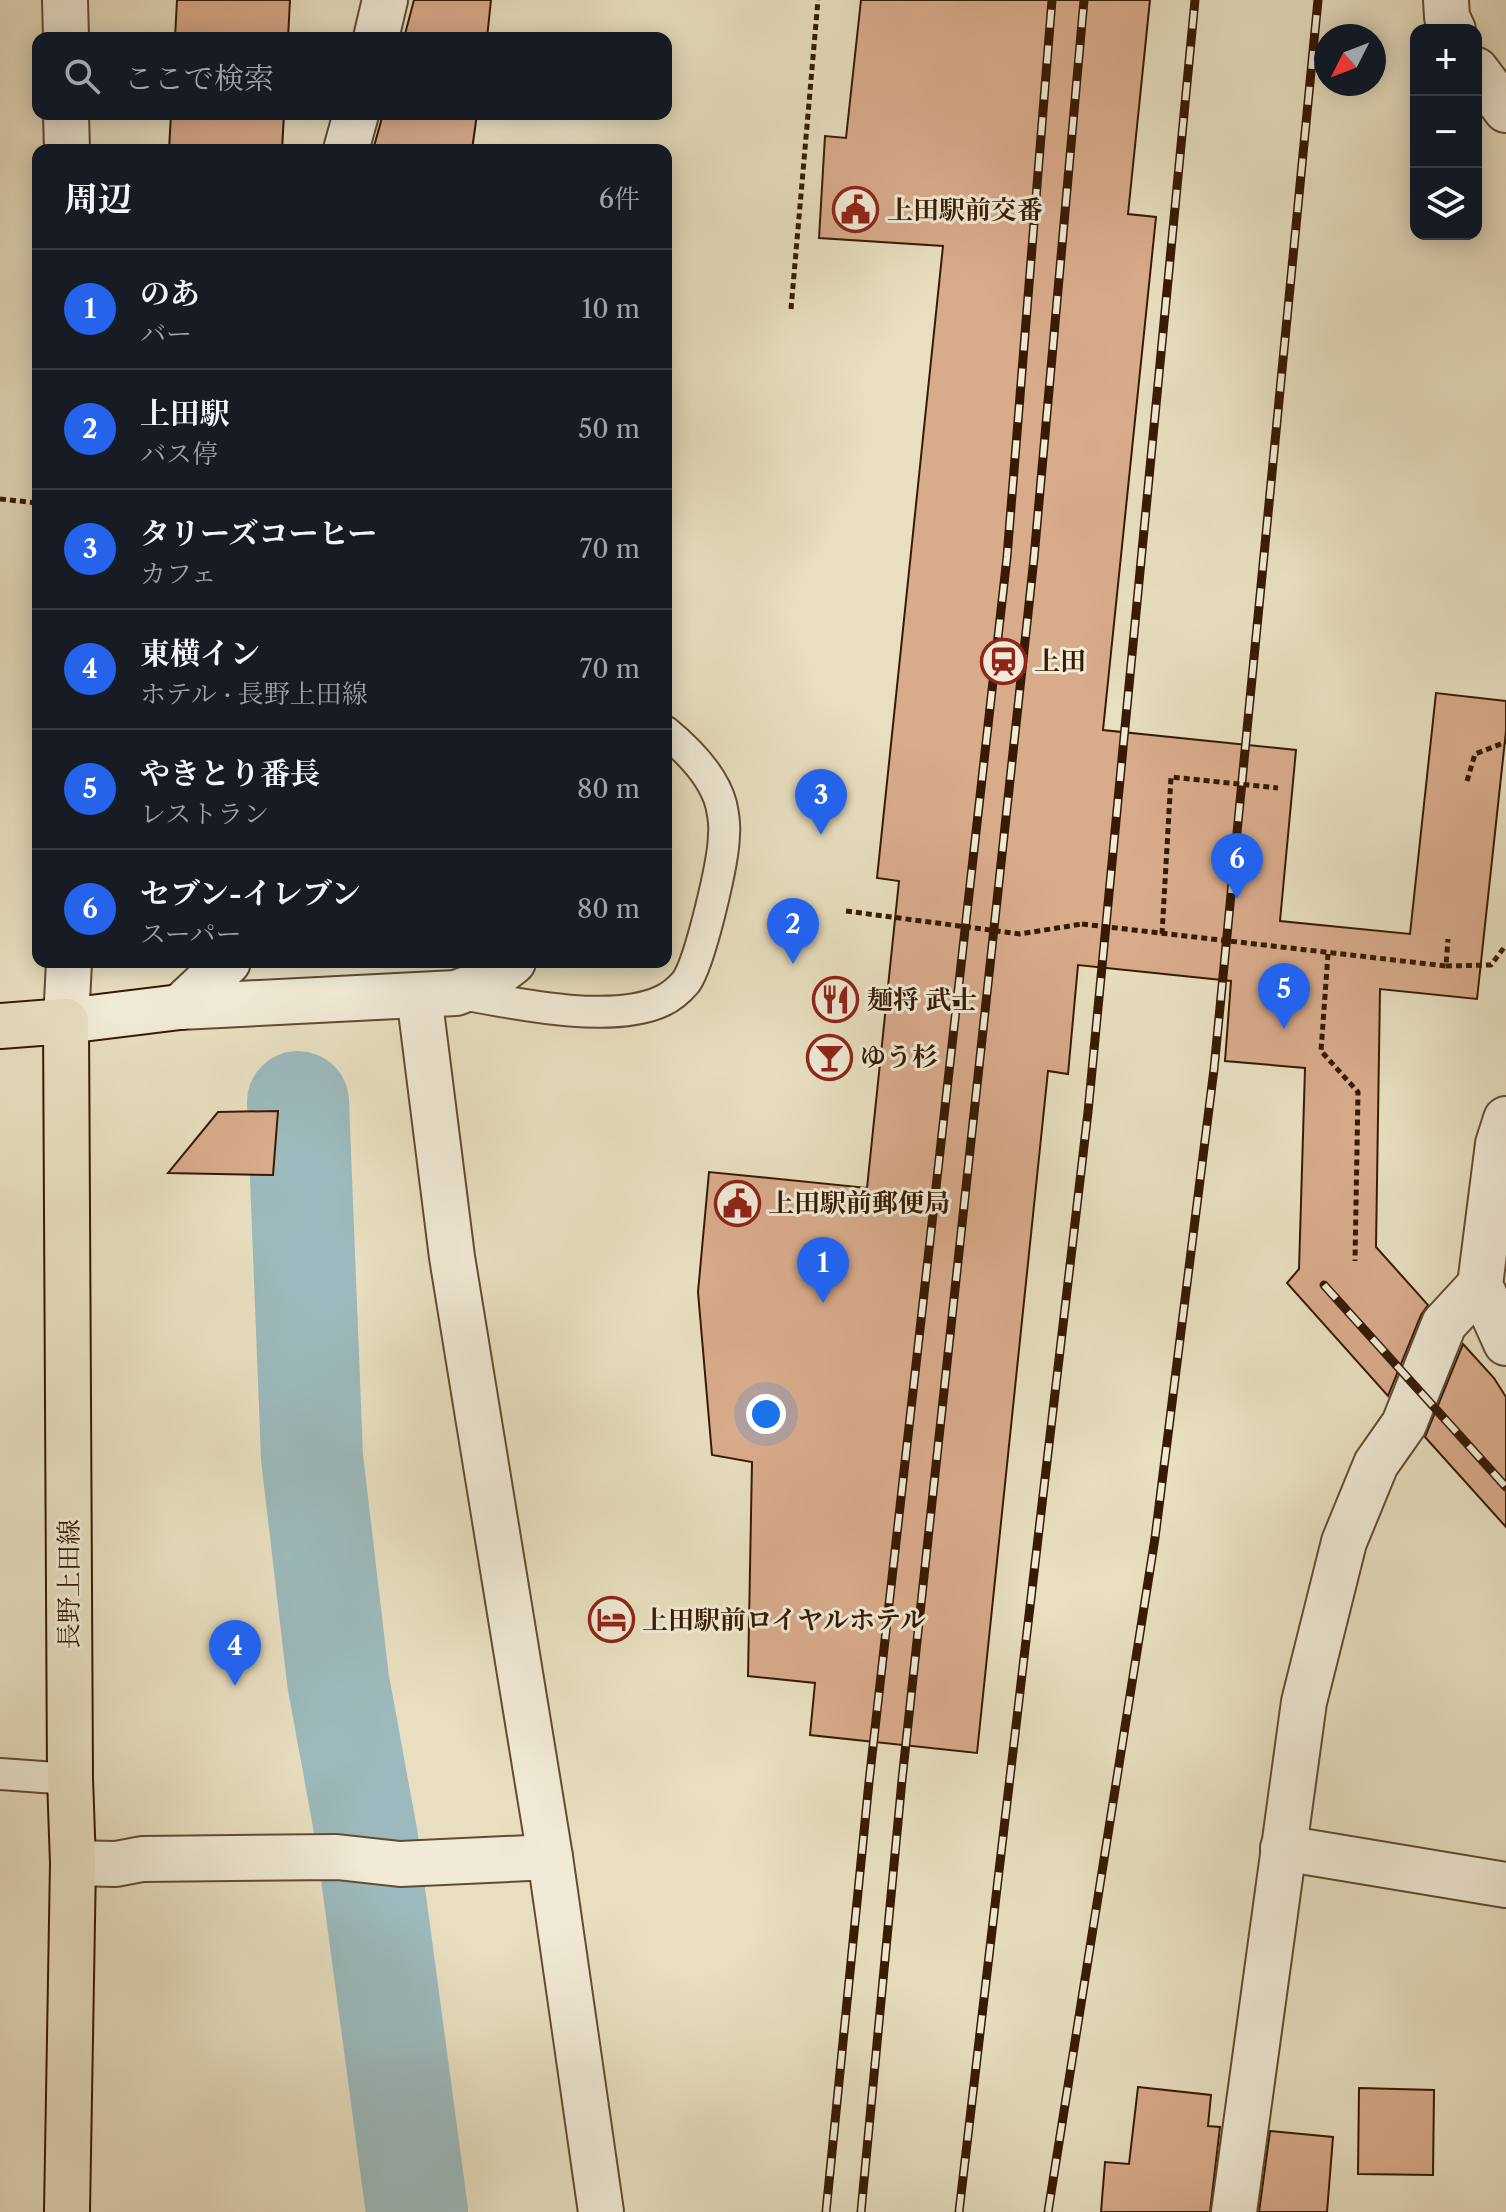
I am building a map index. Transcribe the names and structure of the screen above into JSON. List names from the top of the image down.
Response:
{
  "streets": {
    "main road": ["長野上田線"]
  },
  "places": {
    "public building": ["上田駅前交番", "上田駅前郵便局"],
    "station": ["上田"],
    "restaurant": ["麺将 武士"],
    "bar": ["ゆう杉"],
    "hotel": ["上田駅前ロイヤルホテル"]
  },
  "north": "bottom left",
  "page": {
    "map_buttons": ["+", "−"],
    "search": "ここで検索",
    "heading": ["周辺", "6件"],
    "list": [
      {
        "mark": "1",
        "name": "のあ",
        "note": "バー",
        "value": "10 m"
      },
      {
        "mark": "2",
        "name": "上田駅",
        "note": "バス停",
        "value": "50 m"
      },
      {
        "mark": "3",
        "name": "タリーズコーヒー",
        "note": "カフェ",
        "value": "70 m"
      },
      {
        "mark": "4",
        "name": "東横イン",
        "note": "ホテル · 長野上田線",
        "value": "70 m"
      },
      {
        "mark": "5",
        "name": "やきとり番長",
        "note": "レストラン",
        "value": "80 m"
      },
      {
        "mark": "6",
        "name": "セブン-イレブン",
        "note": "スーパー",
        "value": "80 m"
      }
    ],
    "pins": [
      "3",
      "6",
      "2",
      "5",
      "1",
      "4"
    ]
  }
}
